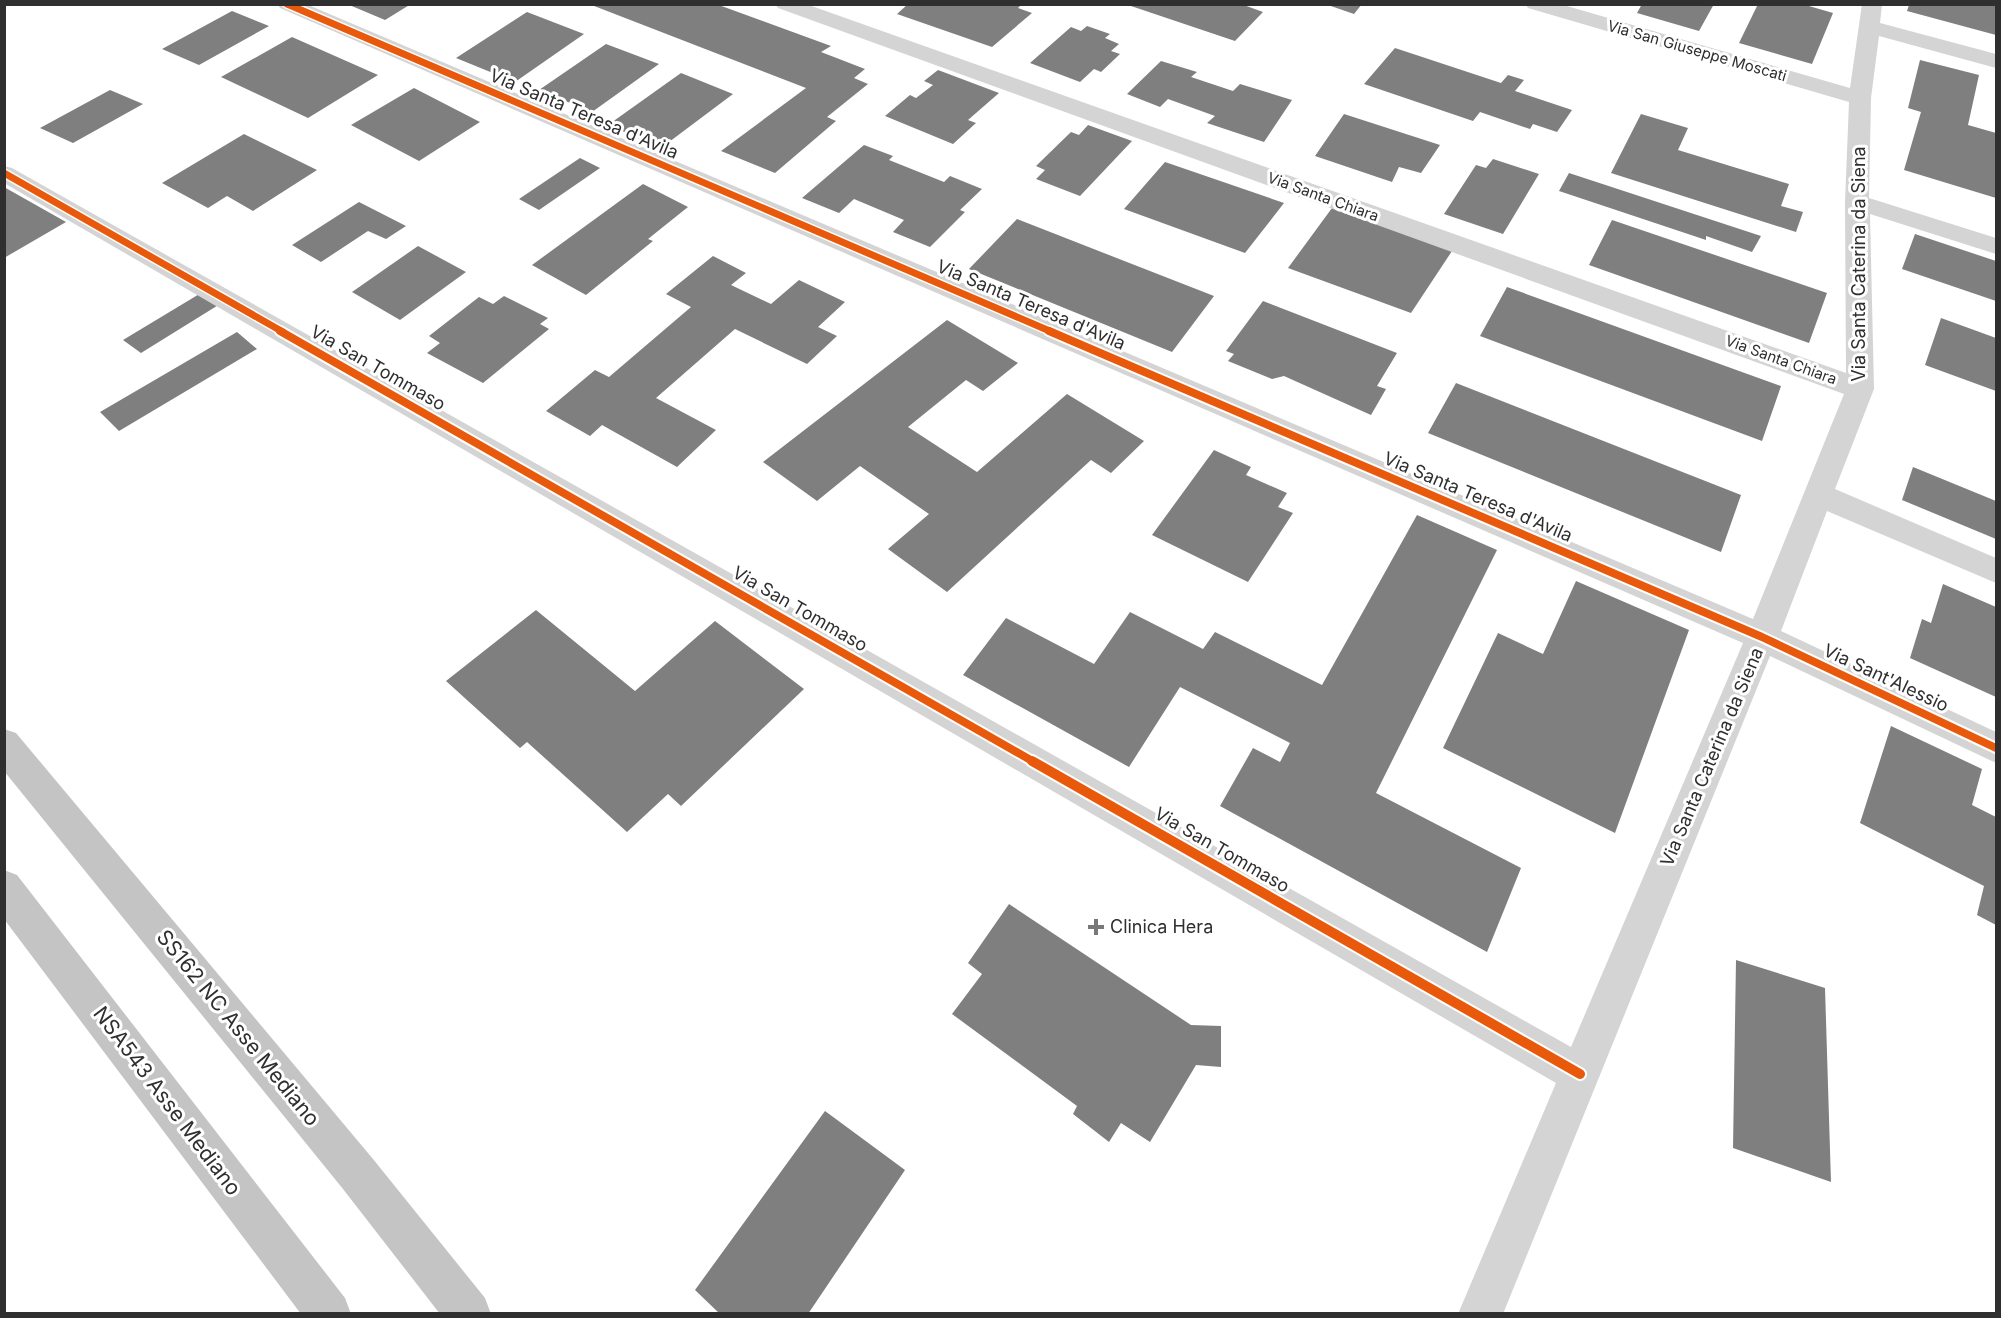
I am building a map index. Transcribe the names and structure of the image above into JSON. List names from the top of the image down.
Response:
{
  "streets": {
    "highway": ["SS162 NC Asse Mediano", "NSA543 Asse Mediano"],
    "street": [
      "Via San Giuseppe Moscati",
      "Via Santa Teresa d'Avila",
      "Via Santa Chiara",
      "Via Santa Caterina da Siena",
      "Via San Tommaso",
      "Via Sant'Alessio"
    ]
  },
  "crossings": [
    ["Via San Giuseppe Moscati", "Via Santa Caterina da Siena"],
    ["Via Santa Teresa d'Avila", "Via Santa Caterina da Siena"],
    ["Via Santa Teresa d'Avila", "Via Sant'Alessio"],
    ["Via Santa Chiara", "Via Santa Caterina da Siena"],
    ["Via Santa Caterina da Siena", "Via San Tommaso"],
    ["Via Santa Caterina da Siena", "Via Sant'Alessio"]
  ],
  "places": {
    "health": ["Clinica Hera"]
  }
}
